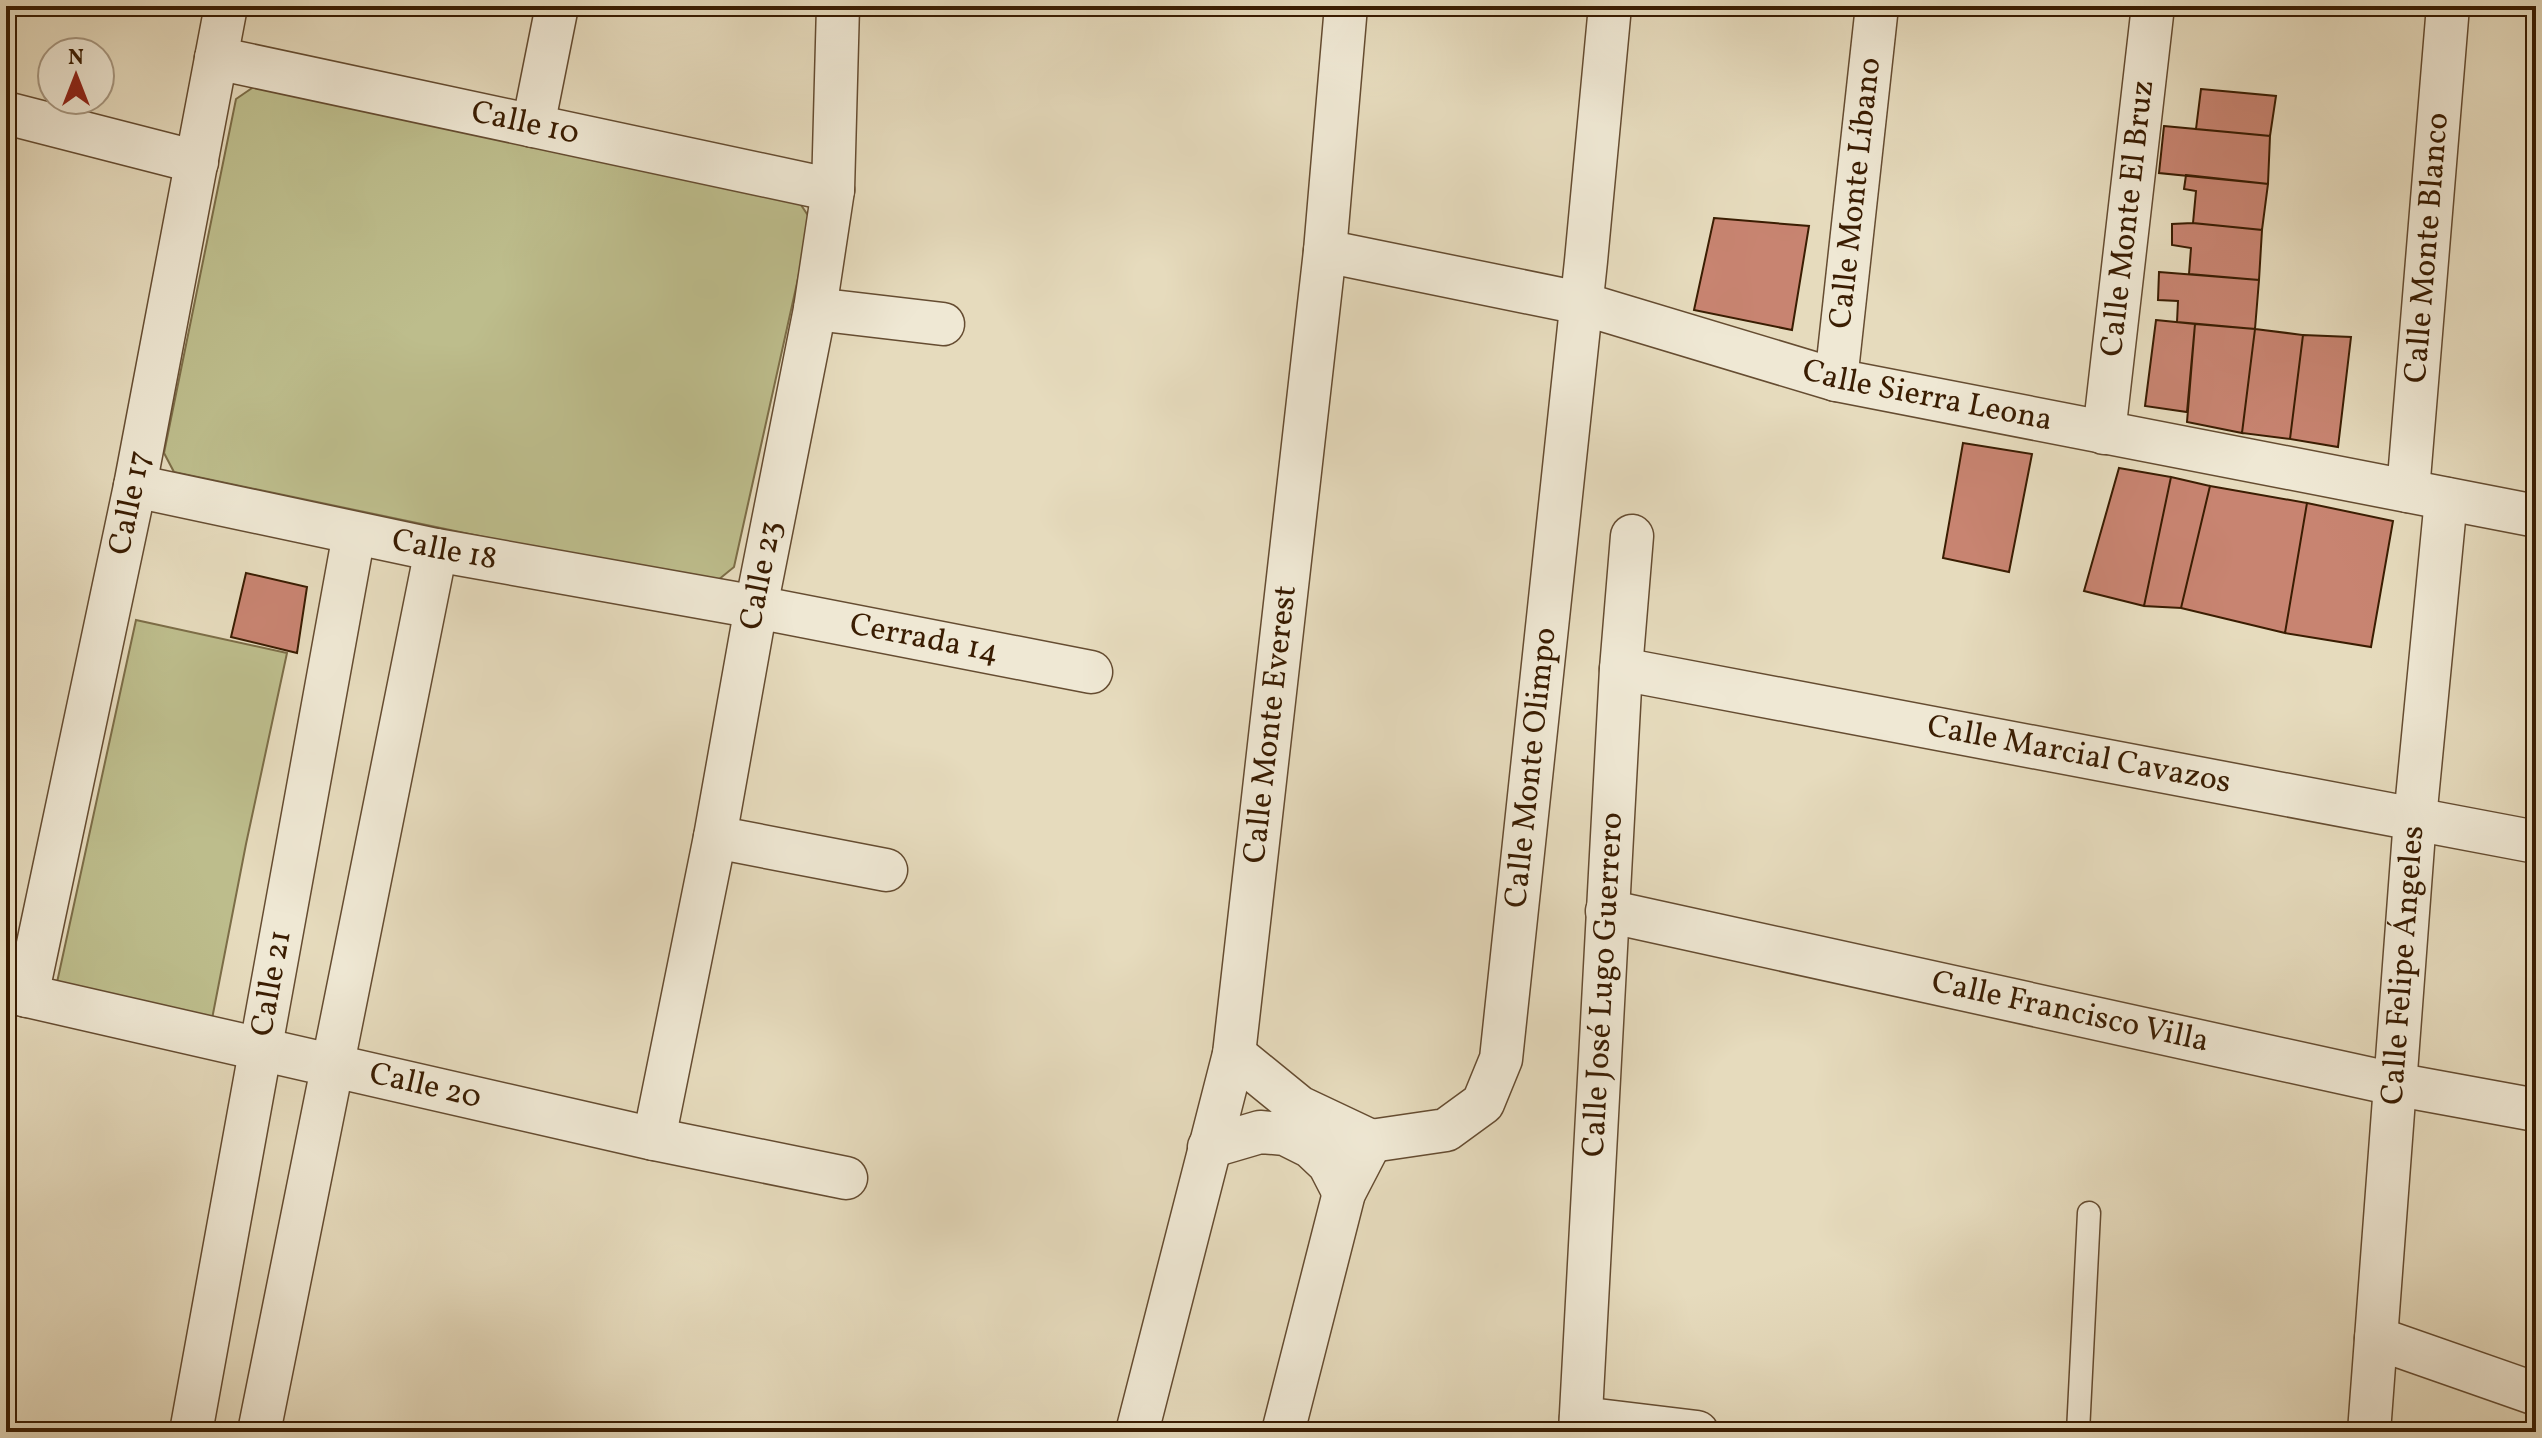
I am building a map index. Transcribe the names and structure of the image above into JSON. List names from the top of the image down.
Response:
{
  "streets": {
    "street": [
      "Calle 10",
      "Calle Monte Líbano",
      "Calle Monte El Bruz",
      "Calle Monte Blanco",
      "Calle Sierra Leona",
      "Calle 17",
      "Calle 18",
      "Calle 23",
      "Cerrada 14",
      "Calle Monte Everest",
      "Calle Marcial Cavazos",
      "Calle Monte Olimpo",
      "Calle Felipe Ángeles",
      "Calle 21",
      "Calle José Lugo Guerrero",
      "Calle Francisco Villa",
      "Calle 20"
    ]
  },
  "crossings": [
    ["Calle 10", "Calle 17"],
    ["Calle 10", "Calle 23"],
    ["Calle Monte Líbano", "Calle Sierra Leona"],
    ["Calle Monte El Bruz", "Calle Sierra Leona"],
    ["Calle Monte Blanco", "Calle Sierra Leona"],
    ["Calle Monte Blanco", "Calle Felipe Ángeles"],
    ["Calle Sierra Leona", "Calle Monte Everest"],
    ["Calle Sierra Leona", "Calle Monte Olimpo"],
    ["Calle Sierra Leona", "Calle Felipe Ángeles"],
    ["Calle 17", "Calle 18"],
    ["Calle 17", "Calle 20"],
    ["Calle 18", "Calle 23"],
    ["Calle 18", "Cerrada 14"],
    ["Calle 18", "Calle 21"],
    ["Calle 23", "Cerrada 14"],
    ["Calle 23", "Calle 20"],
    ["Calle Marcial Cavazos", "Calle Felipe Ángeles"],
    ["Calle Marcial Cavazos", "Calle José Lugo Guerrero"],
    ["Calle Felipe Ángeles", "Calle Francisco Villa"],
    ["Calle 21", "Calle 20"],
    ["Calle José Lugo Guerrero", "Calle Francisco Villa"]
  ],
  "north": "top"
}
